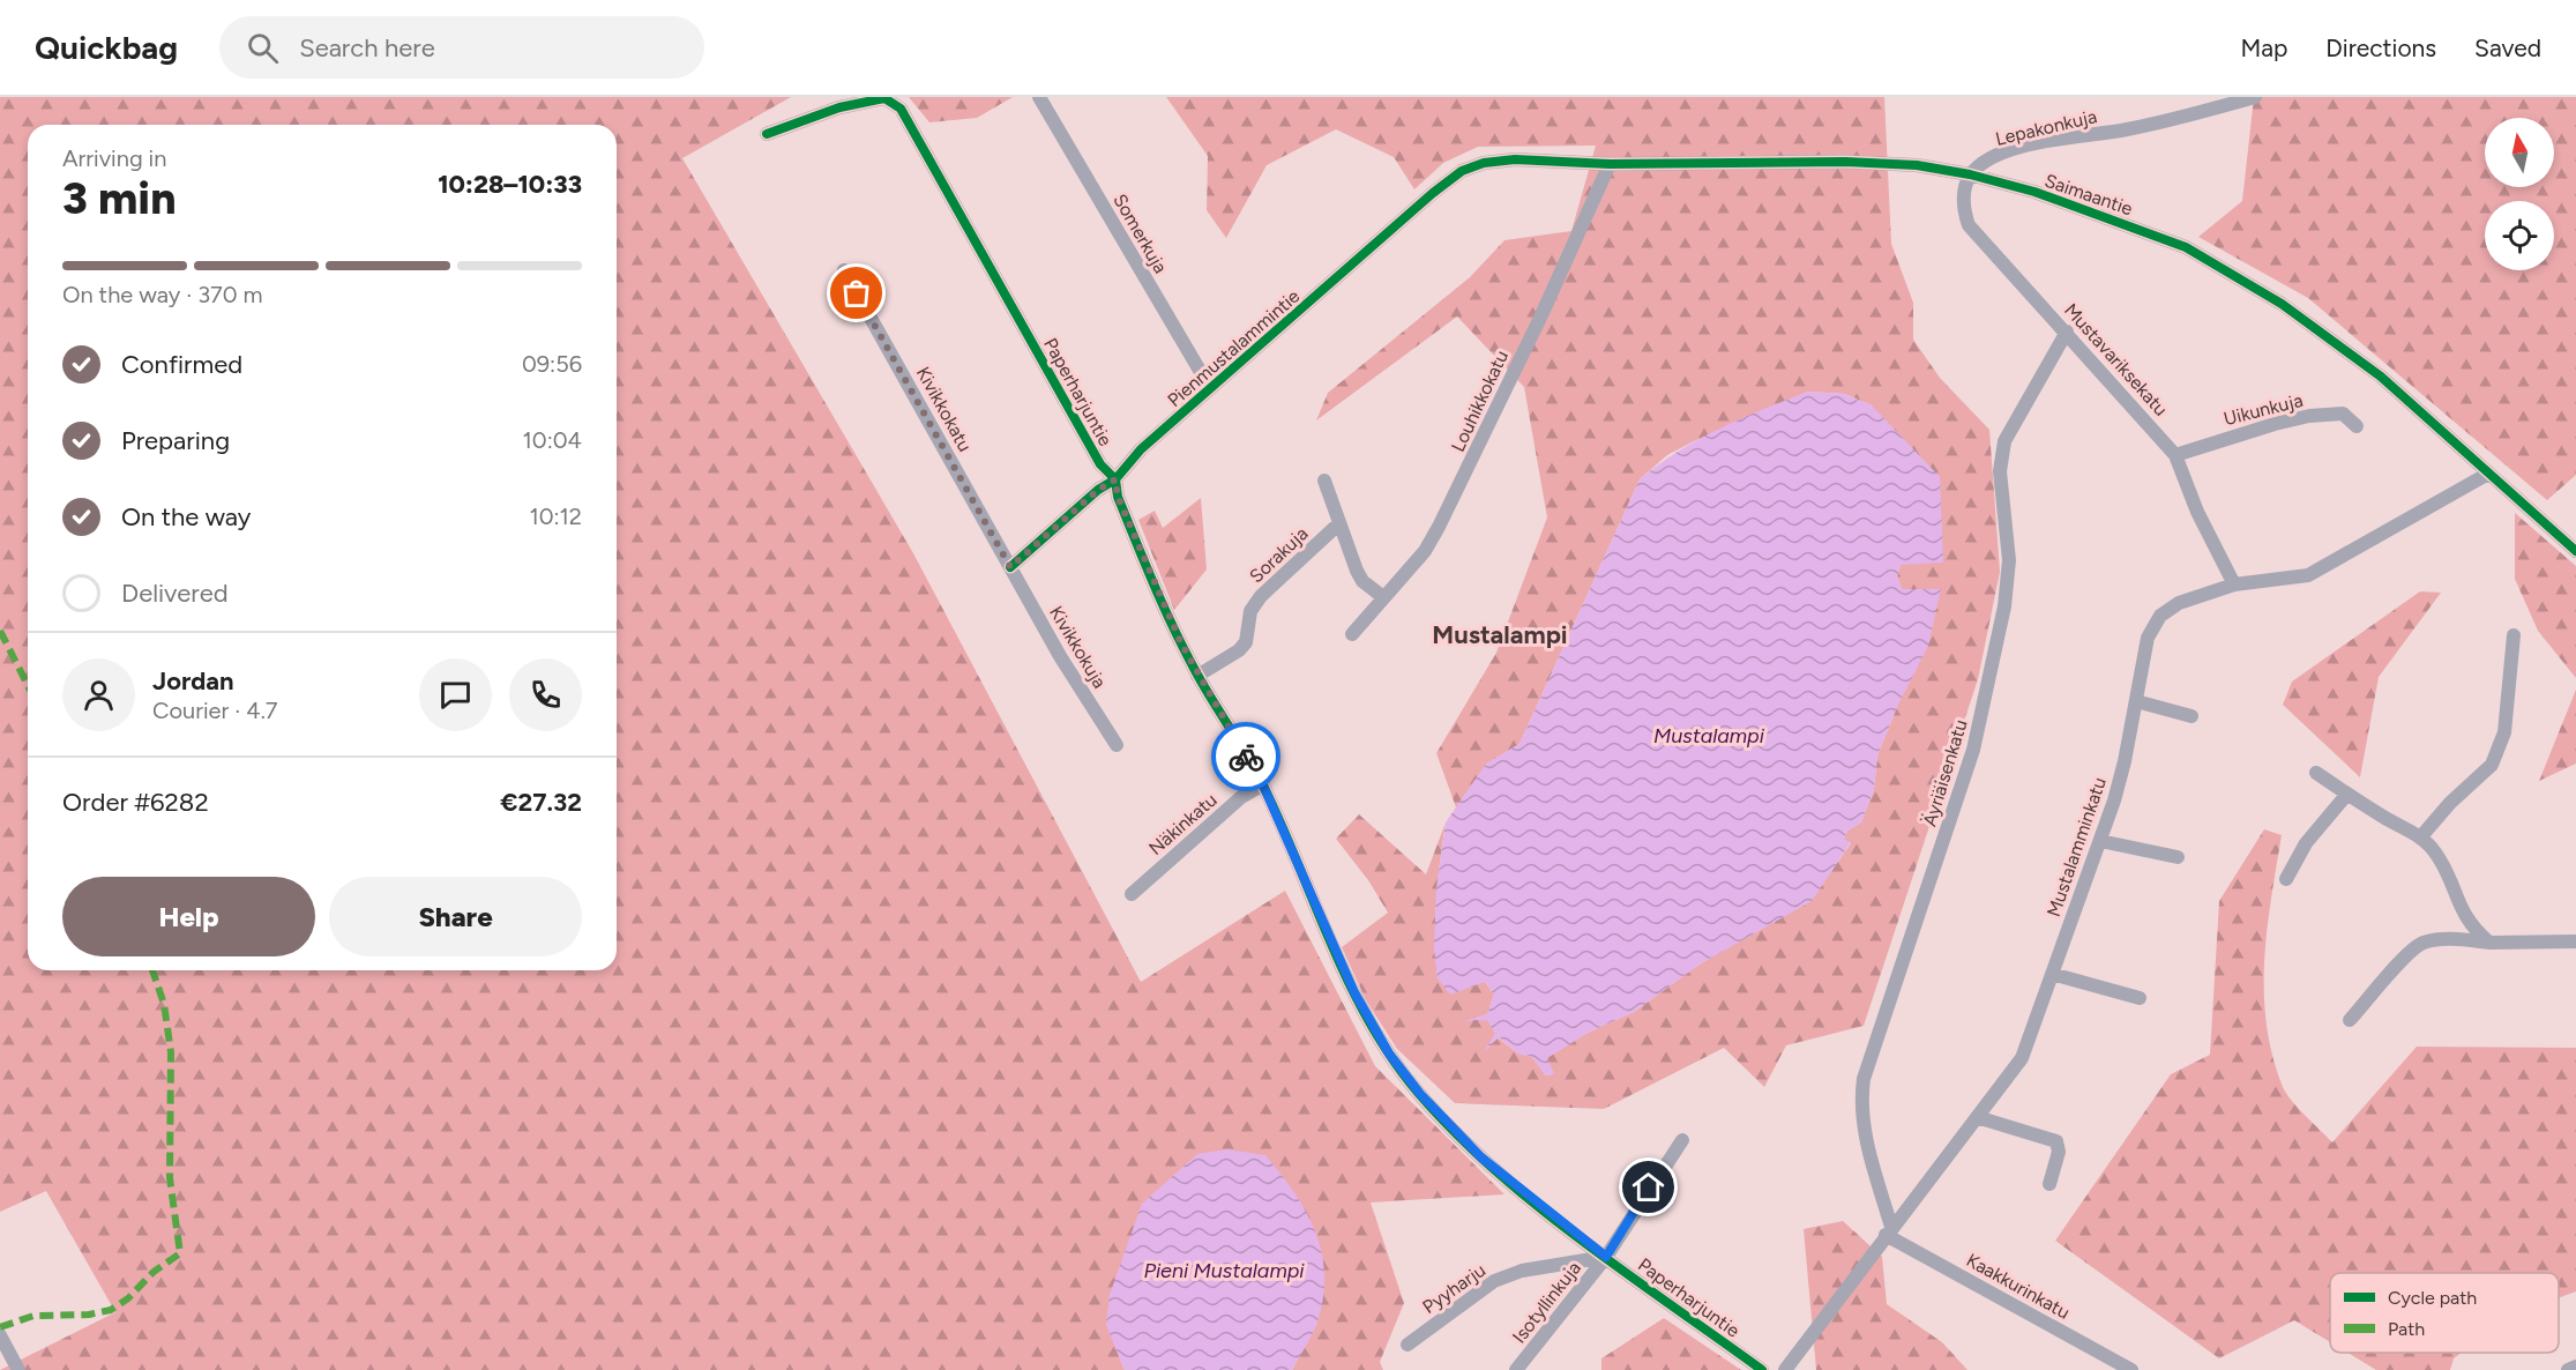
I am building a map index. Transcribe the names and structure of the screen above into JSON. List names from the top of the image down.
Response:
{
  "streets": {
    "street": [
      "Lepakonkuja",
      "Saimaantie",
      "Somerkuja",
      "Pienmustalammintie",
      "Mustavariksekatu",
      "Paperharjuntie",
      "Louhikkokatu",
      "Kivikkokatu",
      "Uikunkuja",
      "Sorakuja",
      "Kivikkokuja",
      "Äyriäisenkatu",
      "Näkinkatu",
      "Mustalamminkatu",
      "Kaakkurinkatu",
      "Pyyharju",
      "Isotyllinkuja"
    ]
  },
  "crossings": [
    ["Lepakonkuja", "Saimaantie"],
    ["Lepakonkuja", "Mustavariksekatu"],
    ["Saimaantie", "Pienmustalammintie"],
    ["Saimaantie", "Mustavariksekatu"],
    ["Saimaantie", "Louhikkokatu"],
    ["Saimaantie", "Mustalamminkatu"],
    ["Somerkuja", "Pienmustalammintie"],
    ["Pienmustalammintie", "Paperharjuntie"],
    ["Pienmustalammintie", "Kivikkokatu"],
    ["Pienmustalammintie", "Kivikkokuja"],
    ["Mustavariksekatu", "Uikunkuja"],
    ["Mustavariksekatu", "Äyriäisenkatu"],
    ["Mustavariksekatu", "Mustalamminkatu"],
    ["Paperharjuntie", "Sorakuja"],
    ["Paperharjuntie", "Näkinkatu"],
    ["Paperharjuntie", "Pyyharju"],
    ["Paperharjuntie", "Isotyllinkuja"],
    ["Kivikkokatu", "Kivikkokuja"],
    ["Äyriäisenkatu", "Mustalamminkatu"],
    ["Äyriäisenkatu", "Kaakkurinkatu"],
    ["Mustalamminkatu", "Kaakkurinkatu"],
    ["Pyyharju", "Isotyllinkuja"]
  ],
  "districts": ["Mustalampi"],
  "water": ["Mustalampi", "Pieni Mustalampi"],
  "legend": ["Cycle path", "Path"],
  "north": "top",
  "page": {
    "header": "Quickbag",
    "search": "Search here",
    "nav": ["Map", "Directions", "Saved"],
    "heading": ["3 min", "Arriving in", "10:28–10:33"],
    "panel": [
      "Jordan",
      "Courier · 4.7",
      "Order #6282",
      "€27.32"
    ],
    "bar": "On the way · 370 m",
    "list": [
      ["Confirmed", "09:56"],
      ["Preparing", "10:04"],
      ["On the way", "10:12"],
      "Delivered"
    ],
    "buttons": ["Help", "Share"]
  }
}
